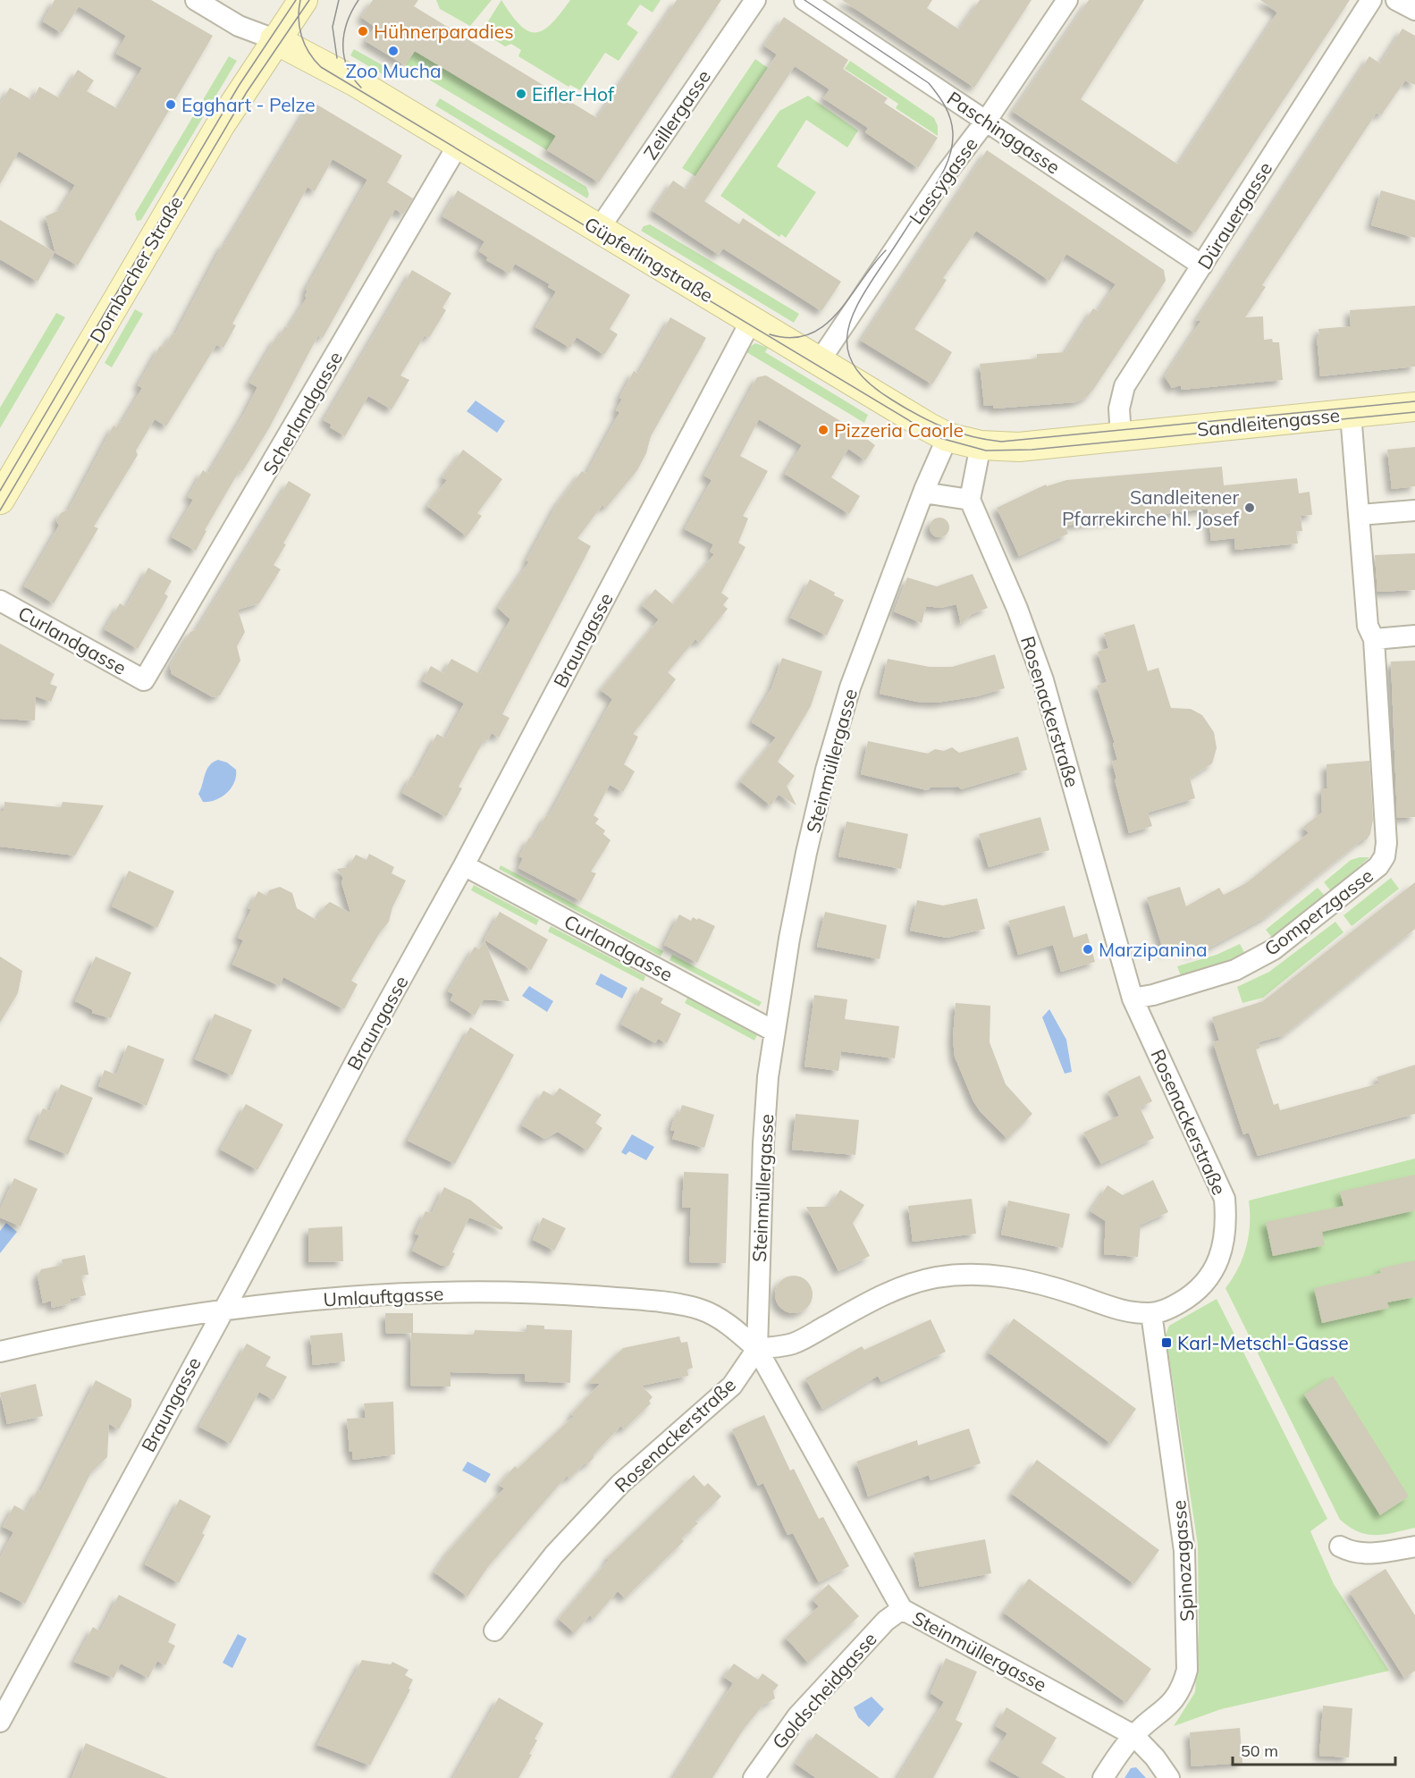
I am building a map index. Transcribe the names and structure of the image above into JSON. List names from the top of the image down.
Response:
{
  "streets": {
    "main road": ["Güpferlingstraße", "Dornbacher Straße", "Sandleitengasse"],
    "street": [
      "Zeillergasse",
      "Paschinggasse",
      "Lascygasse",
      "Dürauergasse",
      "Scherlandgasse",
      "Curlandgasse",
      "Braungasse",
      "Rosenackerstraße",
      "Steinmüllergasse",
      "Gomperzgasse",
      "Umlauftgasse",
      "Spinozagasse",
      "Goldscheidgasse"
    ]
  },
  "crossings": [
    ["Zeillergasse", "Güpferlingstraße"],
    ["Paschinggasse", "Lascygasse"],
    ["Paschinggasse", "Dürauergasse"],
    ["Lascygasse", "Güpferlingstraße"],
    ["Dürauergasse", "Güpferlingstraße"],
    ["Dürauergasse", "Sandleitengasse"],
    ["Güpferlingstraße", "Dornbacher Straße"],
    ["Güpferlingstraße", "Scherlandgasse"],
    ["Güpferlingstraße", "Sandleitengasse"],
    ["Güpferlingstraße", "Braungasse"],
    ["Güpferlingstraße", "Steinmüllergasse"],
    ["Scherlandgasse", "Curlandgasse"],
    ["Sandleitengasse", "Gomperzgasse"],
    ["Curlandgasse", "Braungasse"],
    ["Curlandgasse", "Steinmüllergasse"],
    ["Braungasse", "Umlauftgasse"],
    ["Rosenackerstraße", "Steinmüllergasse"],
    ["Rosenackerstraße", "Gomperzgasse"],
    ["Rosenackerstraße", "Umlauftgasse"],
    ["Rosenackerstraße", "Spinozagasse"],
    ["Steinmüllergasse", "Umlauftgasse"],
    ["Steinmüllergasse", "Spinozagasse"],
    ["Steinmüllergasse", "Goldscheidgasse"]
  ],
  "places": {
    "other": [
      "Hühnerparadies",
      "Zoo Mucha",
      "Eifler-Hof",
      "Egghart - Pelze",
      "Pizzeria Caorle",
      "Sandleitener Pfarrekirche hl. Josef",
      "Marzipanina"
    ],
    "transit": ["Karl-Metschl-Gasse"]
  },
  "scale_bar": "50 m"
}
